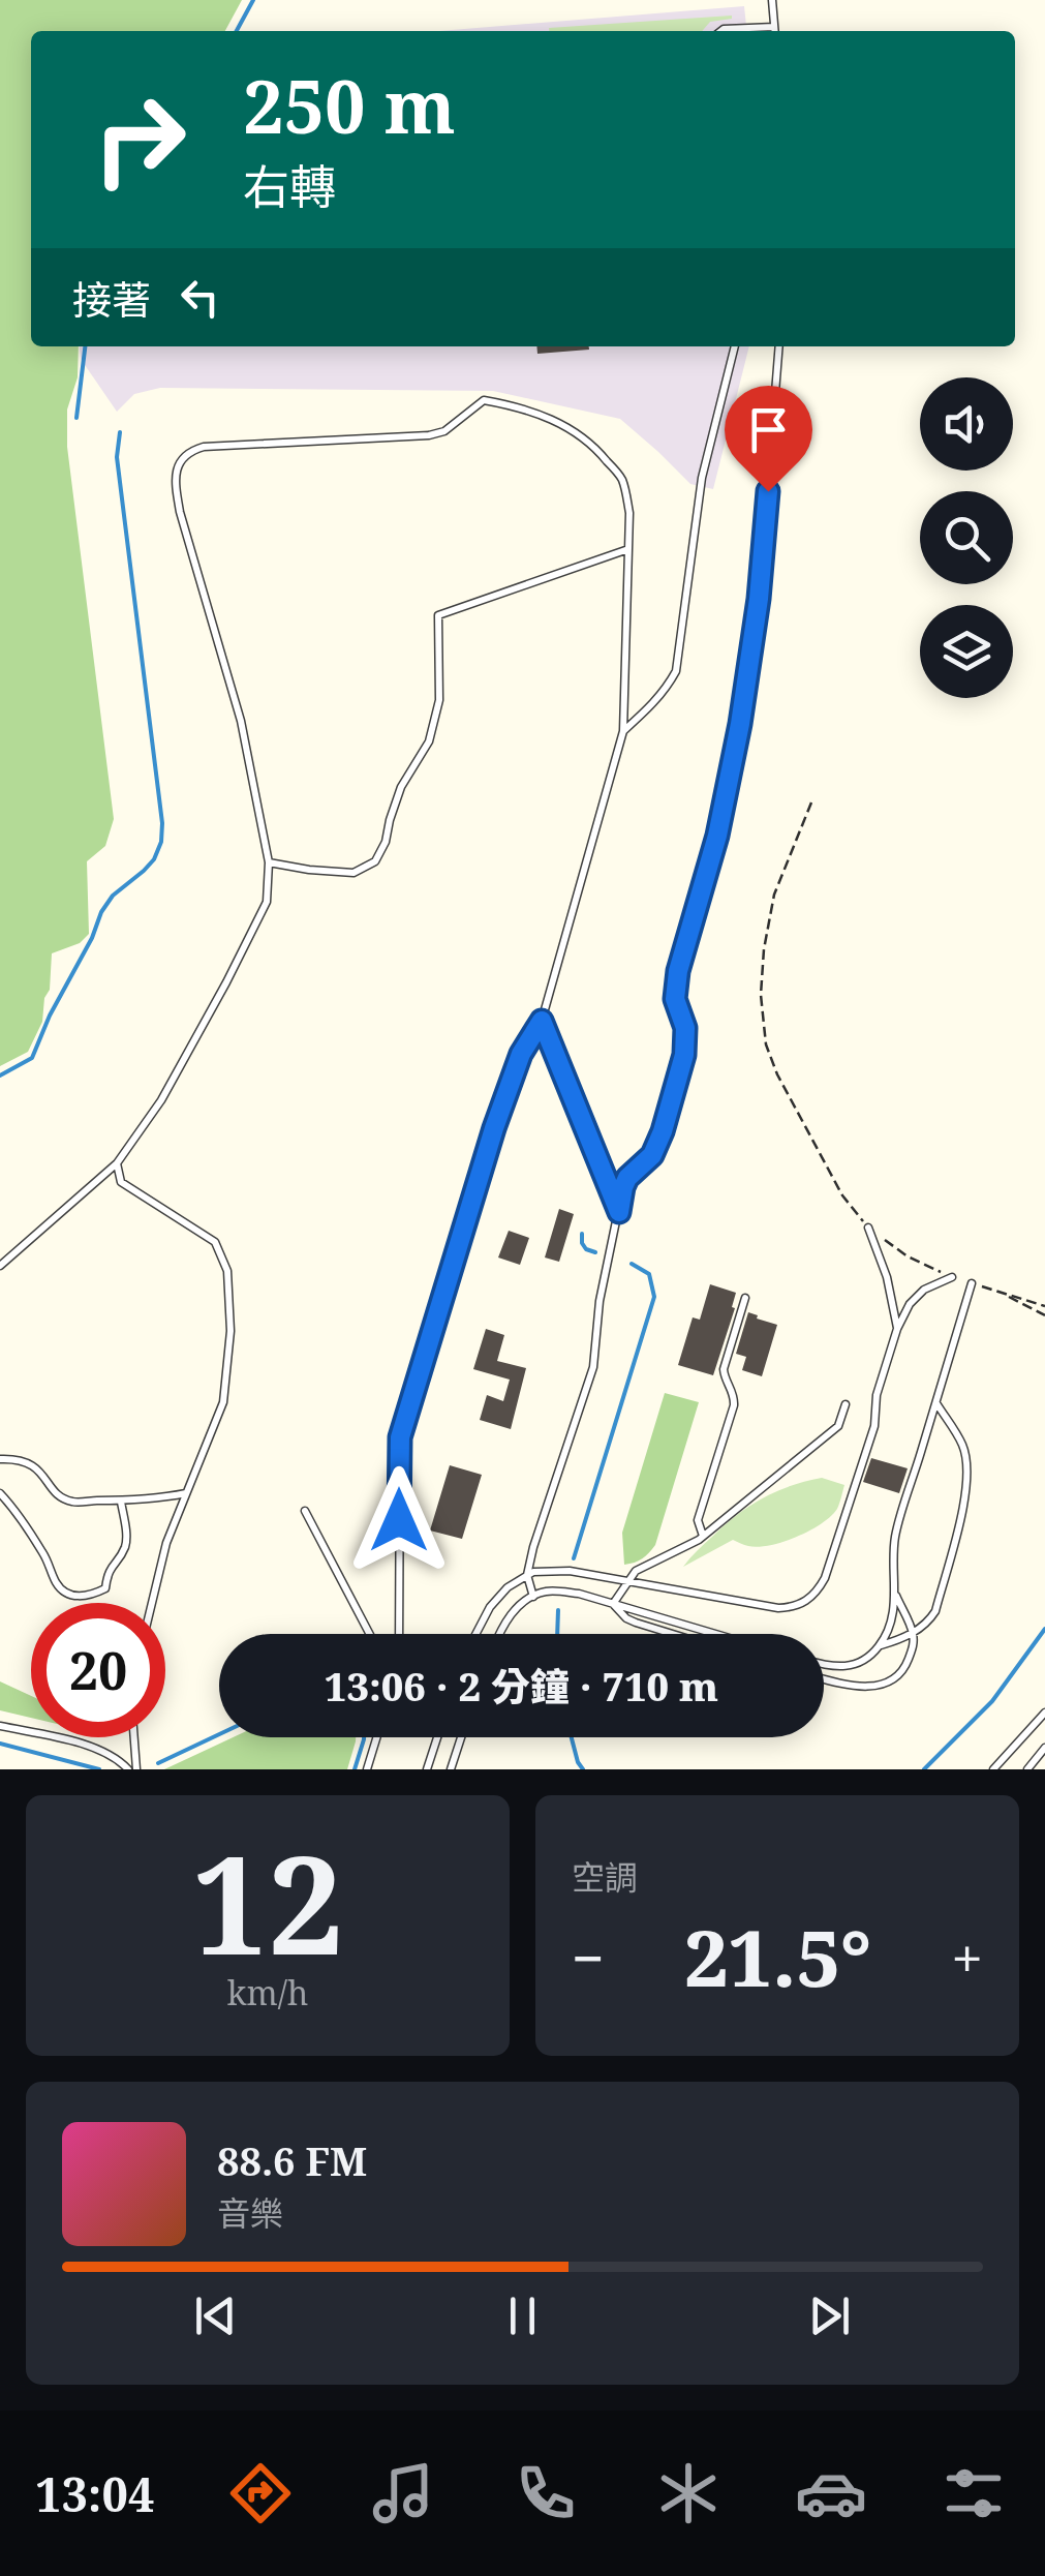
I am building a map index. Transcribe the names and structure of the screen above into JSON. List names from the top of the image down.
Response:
{
  "page": {
    "turn": ["250 m", "右轉"],
    "then": "接著",
    "limit": "20",
    "trip": "13:06 · 2 分鐘 · 710 m",
    "tile": [
      ["12", "km/h"],
      "空調"
    ],
    "heat": ["−", "21.5°", "+"],
    "song": ["88.6 FM", "音樂"],
    "tabs": "13:04"
  }
}
